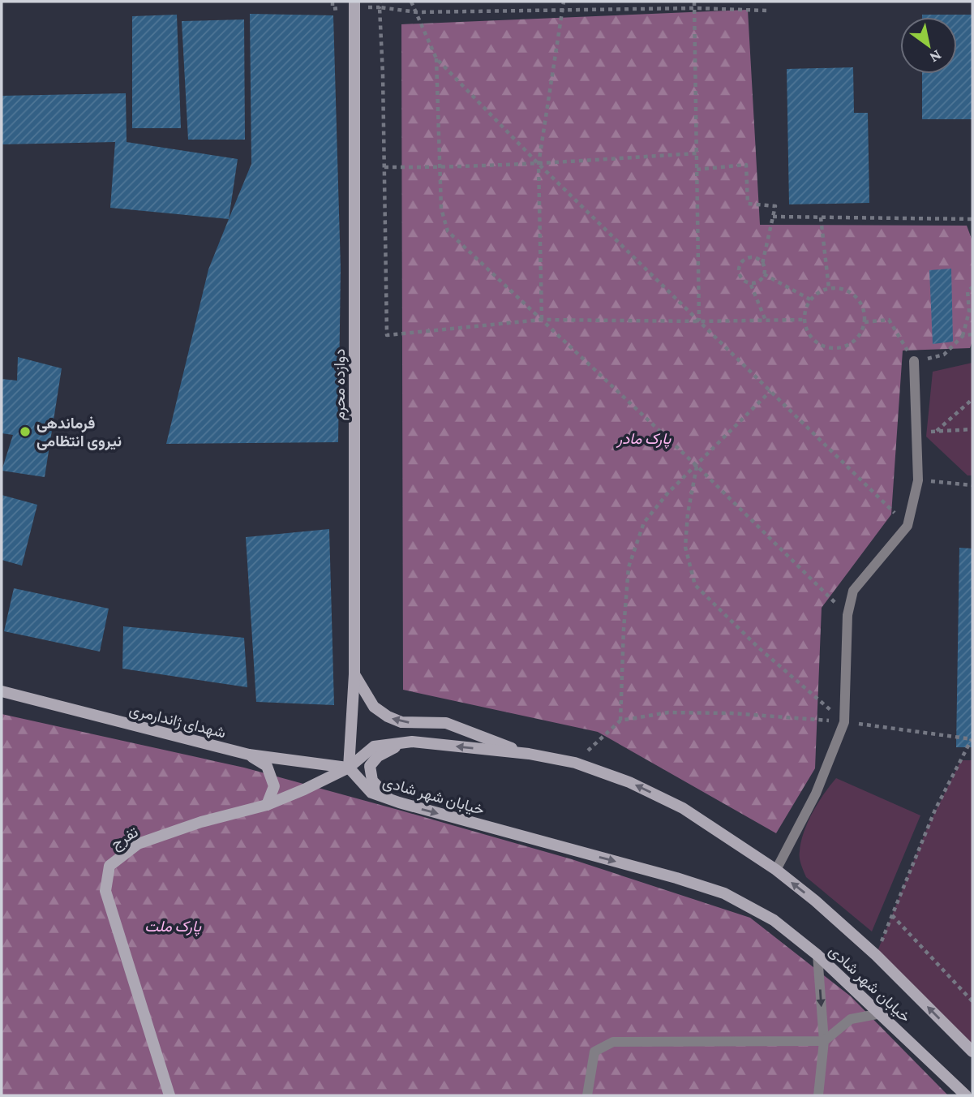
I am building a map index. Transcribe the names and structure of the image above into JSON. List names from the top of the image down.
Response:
{
  "streets": {
    "main road": [
      "دوازده محرم",
      "شهدای ژاندارمری",
      "خیابان شهر شادی",
      "تفرج"
    ]
  },
  "crossings": [
    ["دوازده محرم", "شهدای ژاندارمری"],
    ["دوازده محرم", "خیابان شهر شادی"],
    ["دوازده محرم", "تفرج"],
    ["شهدای ژاندارمری", "خیابان شهر شادی"],
    ["شهدای ژاندارمری", "تفرج"],
    ["خیابان شهر شادی", "تفرج"]
  ],
  "parks": ["پارک مادر", "پارک ملت"],
  "places": ["فرماندهی نیروی انتظامی"],
  "north": "bottom right"
}
